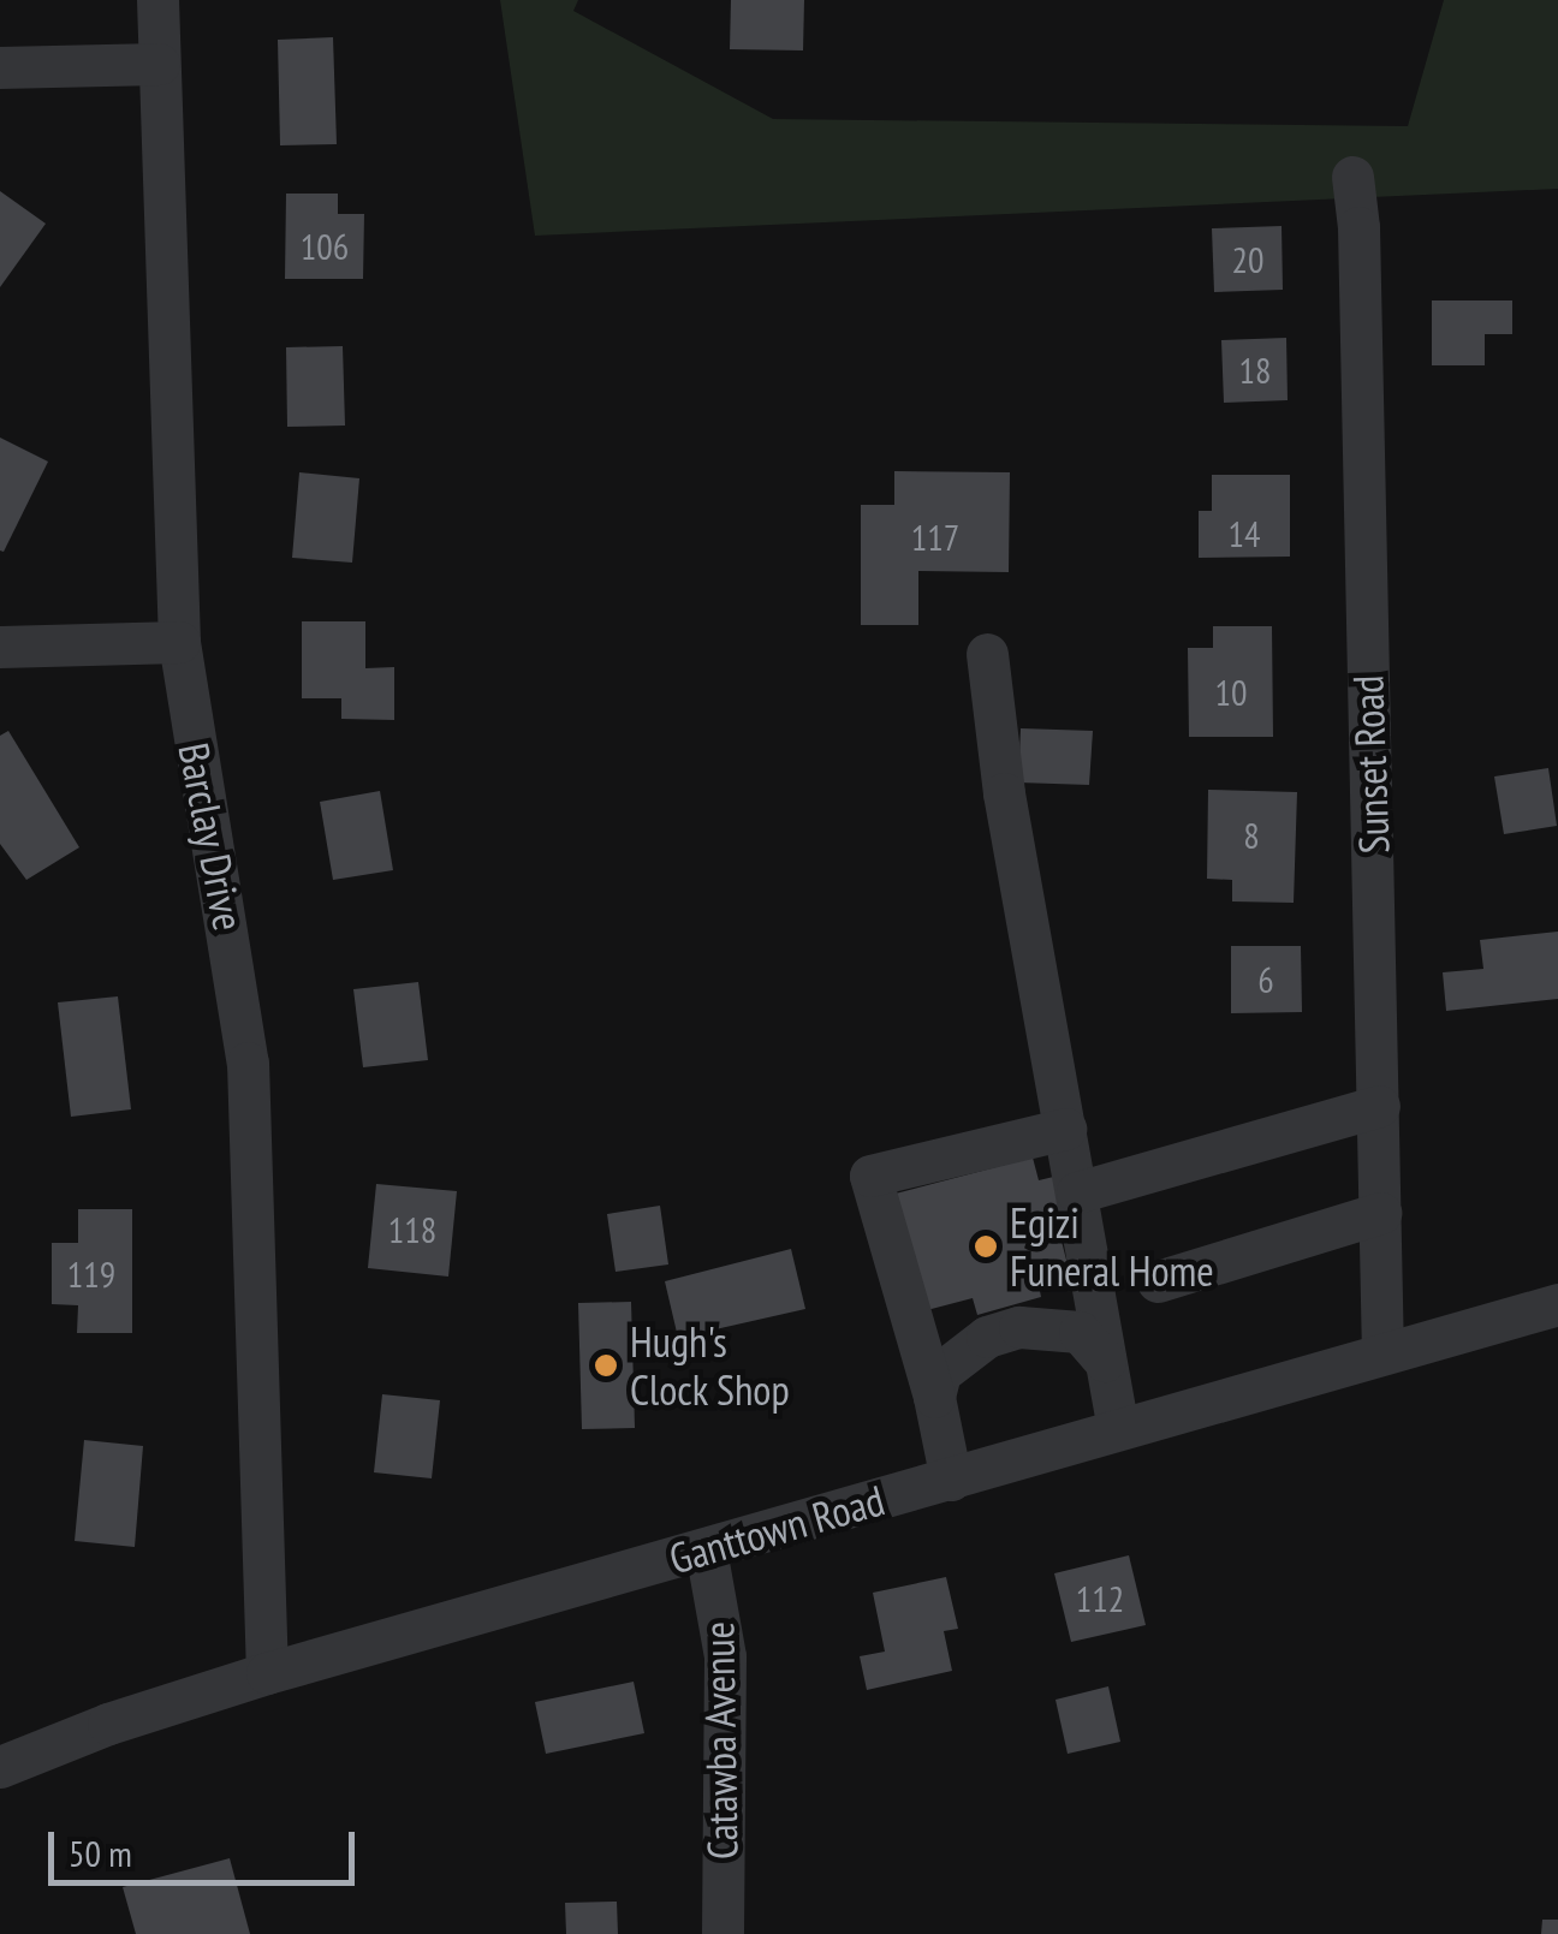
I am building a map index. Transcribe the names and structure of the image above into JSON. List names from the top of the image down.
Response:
{
  "streets": {
    "street": [
      "Sunset Road",
      "Barclay Drive",
      "Ganttown Road",
      "Catawba Avenue"
    ]
  },
  "crossings": [
    ["Sunset Road", "Ganttown Road"],
    ["Barclay Drive", "Ganttown Road"],
    ["Ganttown Road", "Catawba Avenue"]
  ],
  "places": ["Egizi Funeral Home", "Hugh's Clock Shop"],
  "house_numbers": [
    "106",
    "20",
    "18",
    "14",
    "117",
    "10",
    "8",
    "6",
    "118",
    "119",
    "112"
  ],
  "scale_bar": "50 m"
}
